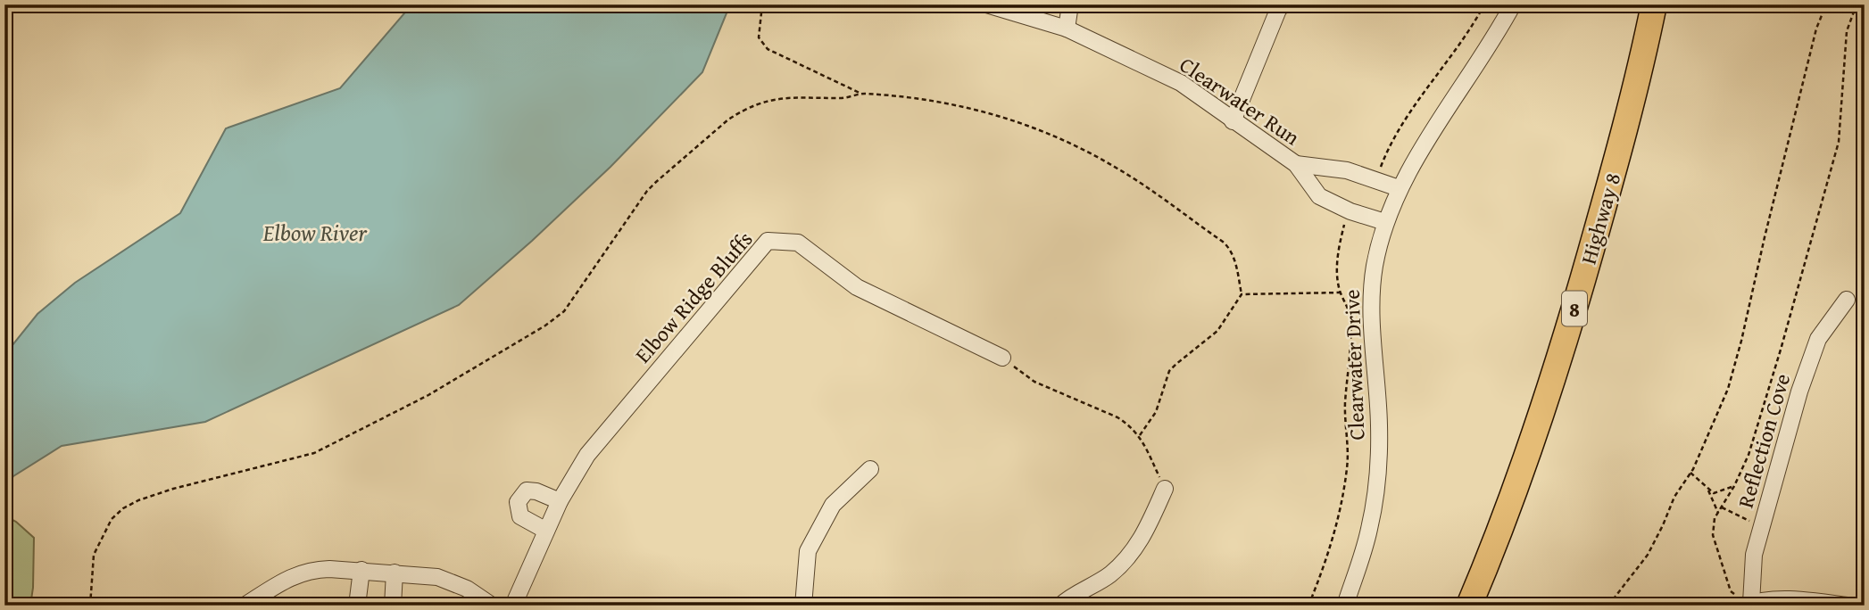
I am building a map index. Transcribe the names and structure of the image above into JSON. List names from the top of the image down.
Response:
{
  "streets": {
    "main road": ["Highway 8", "8"],
    "street": [
      "Clearwater Run",
      "Elbow Ridge Bluffs",
      "Clearwater Drive",
      "Reflection Cove"
    ]
  },
  "crossings": [
    ["Clearwater Run", "Clearwater Drive"]
  ],
  "water": ["Elbow River"]
}
